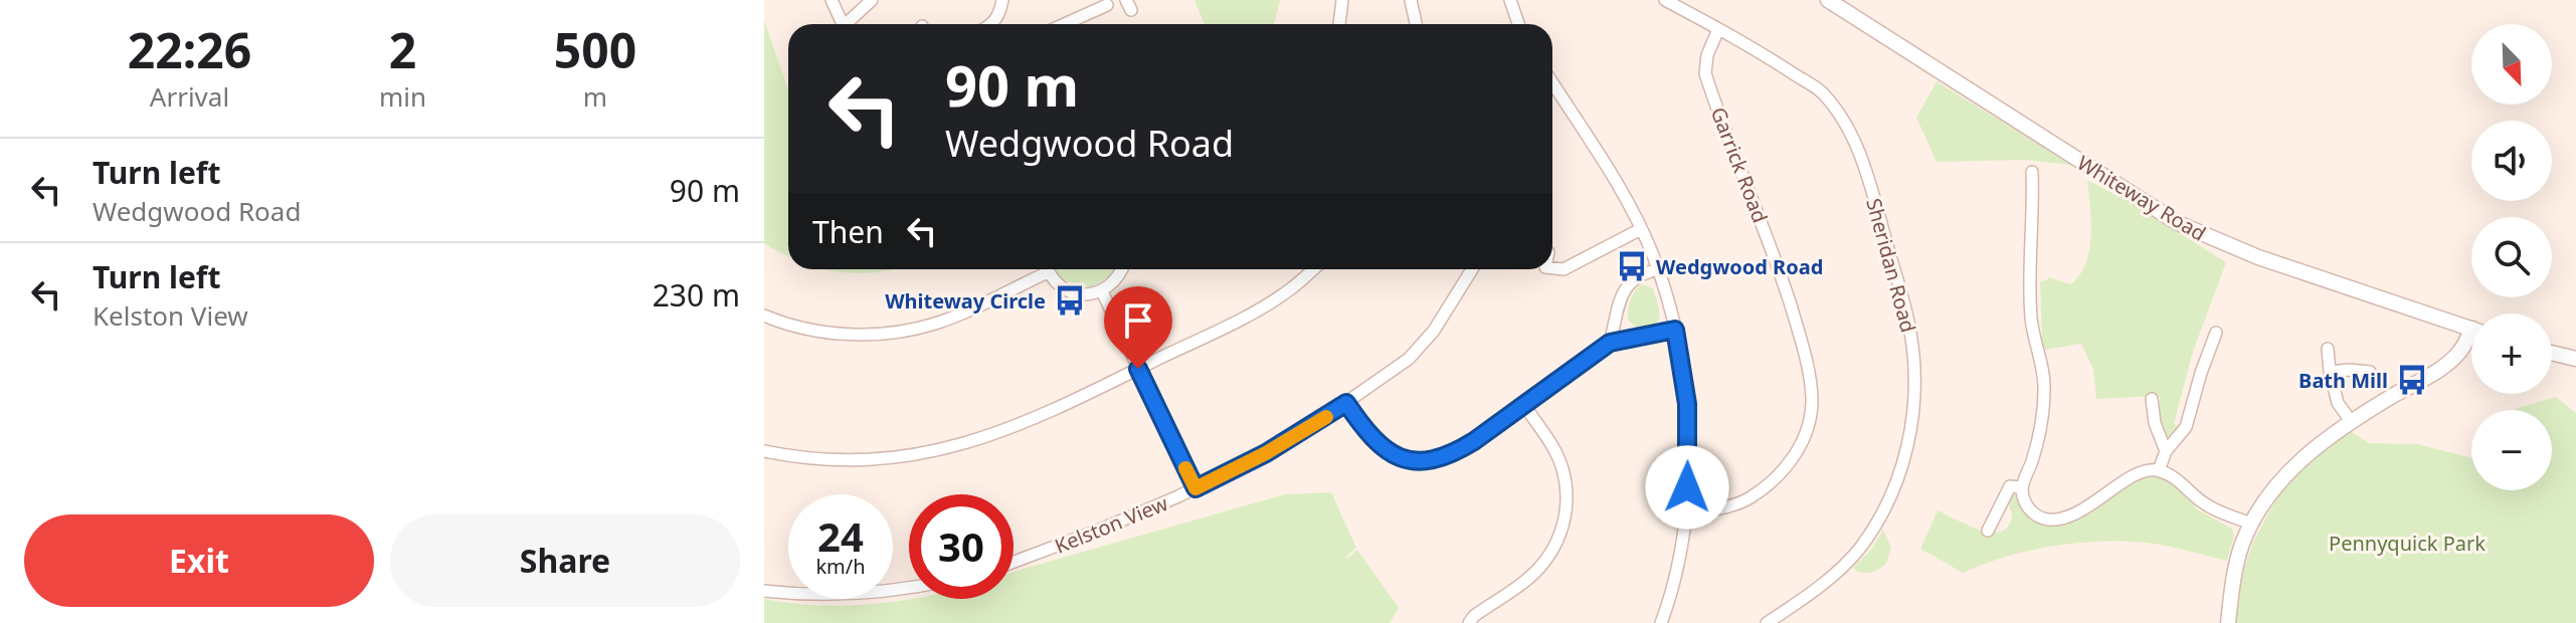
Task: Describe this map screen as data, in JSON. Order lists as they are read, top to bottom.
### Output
{
  "streets": {
    "street": [
      "Garrick Road",
      "Whiteway Road",
      "Sheridan Road",
      "Kelston View"
    ]
  },
  "crossings": [
    ["Garrick Road", "Sheridan Road"]
  ],
  "parks": ["Pennyquick Park"],
  "places": {
    "bus stop": ["Wedgwood Road", "Whiteway Circle", "Bath Mill"]
  },
  "north": "bottom right",
  "page": {
    "eta": [
      "22:26",
      "Arrival",
      "2",
      "min",
      "500",
      "m"
    ],
    "map_buttons": ["+", "−"],
    "turn": ["90 m", "Wedgwood Road"],
    "list": [
      {
        "name": "Turn left",
        "note": "Wedgwood Road",
        "value": "90 m"
      },
      {
        "name": "Turn left",
        "note": "Kelston View",
        "value": "230 m"
      }
    ],
    "then": "Then",
    "speed": "24 km/h",
    "limit": "30",
    "buttons": ["Exit", "Share"]
  }
}
